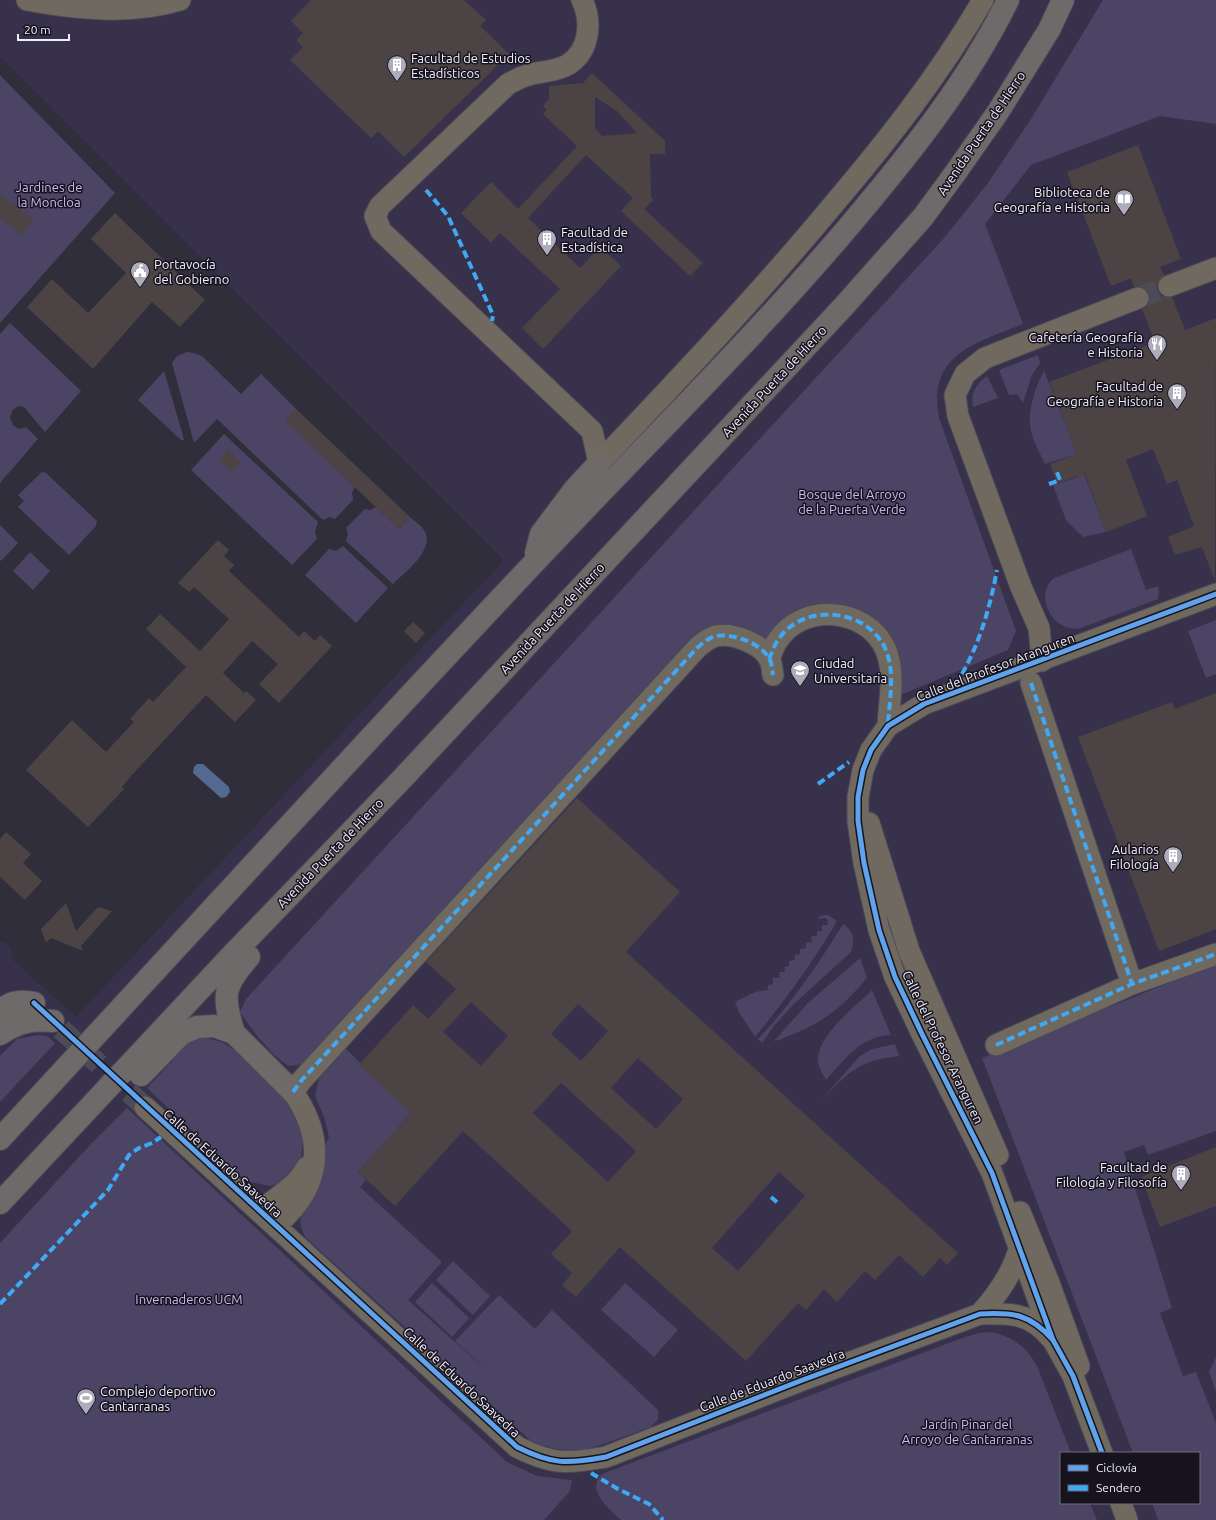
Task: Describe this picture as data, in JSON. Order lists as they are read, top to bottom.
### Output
{
  "streets": {
    "highway": ["Avenida Puerta de Hierro"],
    "street": ["Calle del Profesor Aranguren", "Calle de Eduardo Saavedra"]
  },
  "crossings": [
    ["Calle del Profesor Aranguren", "Calle de Eduardo Saavedra"]
  ],
  "parks": [
    "Jardines de la Moncloa",
    "Bosque del Arroyo de la Puerta Verde",
    "Invernaderos UCM",
    "Jardín Pinar del Arroyo de Cantarranas"
  ],
  "places": {
    "building": [
      "Facultad de Estudios Estadísticos",
      "Facultad de Estadística",
      "Facultad de Geografía e Historia",
      "Aularios Filología",
      "Facultad de Filología y Filosofía"
    ],
    "library": ["Biblioteca de Geografía e Historia"],
    "public building": ["Portavocía del Gobierno"],
    "restaurant": ["Cafetería Geografía e Historia"],
    "school or university": ["Ciudad Universitaria"],
    "sports": ["Complejo deportivo Cantarranas"]
  },
  "legend": ["Ciclovía", "Sendero"],
  "scale_bar": "20 m"
}
